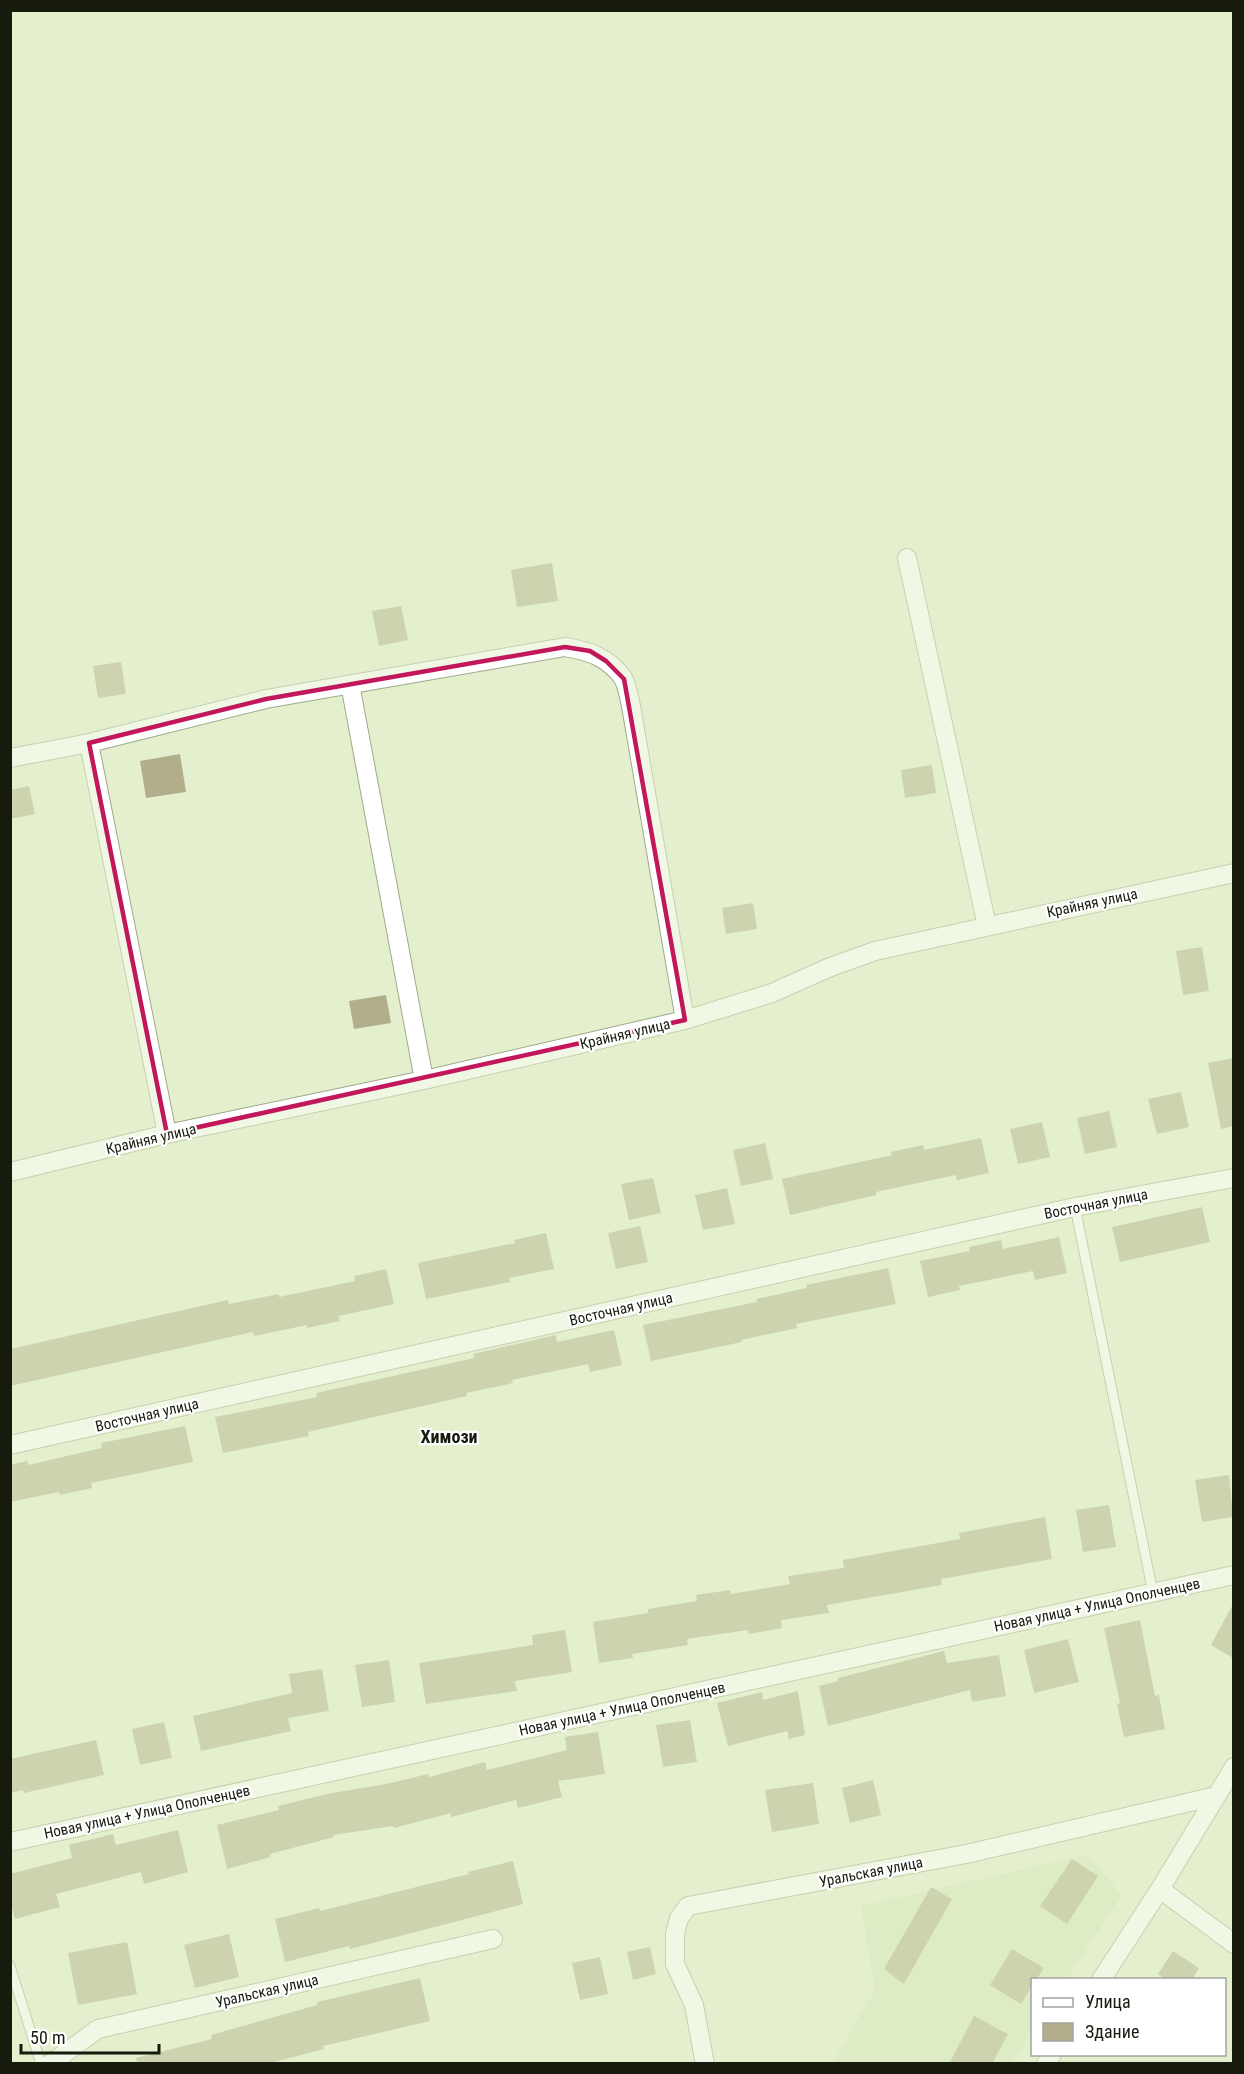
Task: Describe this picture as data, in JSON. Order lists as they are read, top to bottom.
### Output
{
  "streets": {
    "street": [
      "Крайняя улица",
      "Восточная улица",
      "Новая улица + Улица Ополченцев",
      "Уральская улица"
    ]
  },
  "districts": ["Химози"],
  "legend": ["Улица", "Здание"],
  "scale_bar": "50 m"
}
